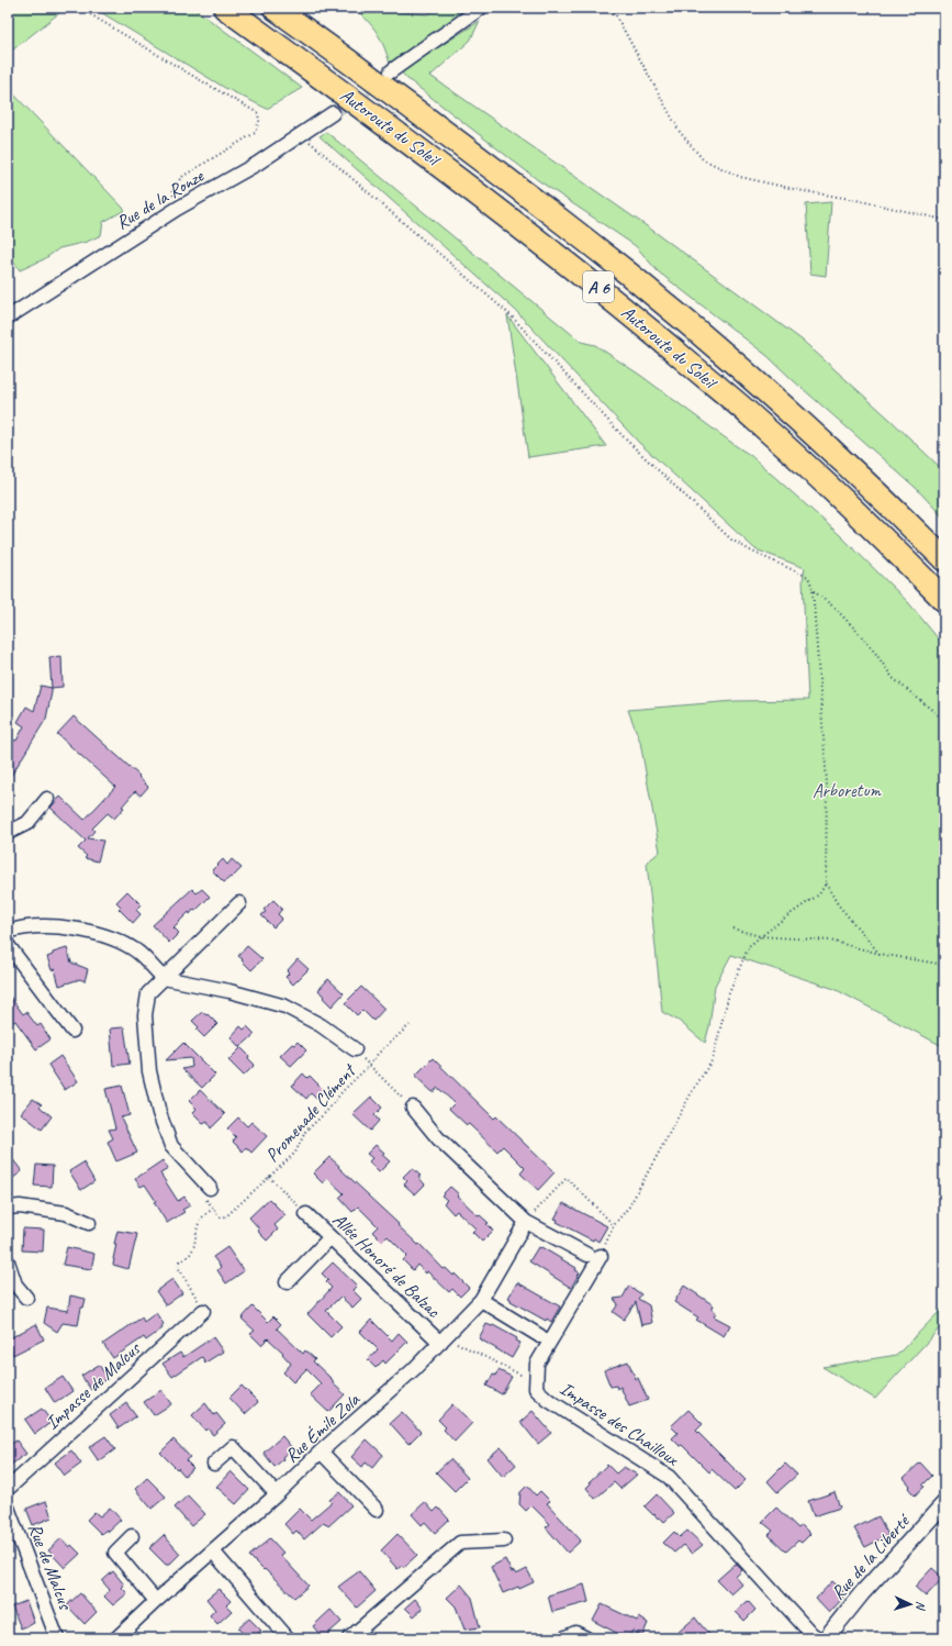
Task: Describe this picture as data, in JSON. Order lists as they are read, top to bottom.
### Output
{
  "streets": {
    "highway": ["Autoroute du Soleil", "A 6"],
    "street": [
      "Rue de la Ronze",
      "Allée Honoré de Balzac",
      "Impasse de Malcus",
      "Impasse des Chailloux",
      "Rue Émile Zola",
      "Rue de la Liberté",
      "Rue de Malcus"
    ],
    "path": ["Promenade Clément"]
  },
  "crossings": [
    ["Promenade Clément", "Allée Honoré de Balzac"],
    ["Allée Honoré de Balzac", "Rue Émile Zola"]
  ],
  "parks": ["Arboretum"],
  "north": "right"
}
